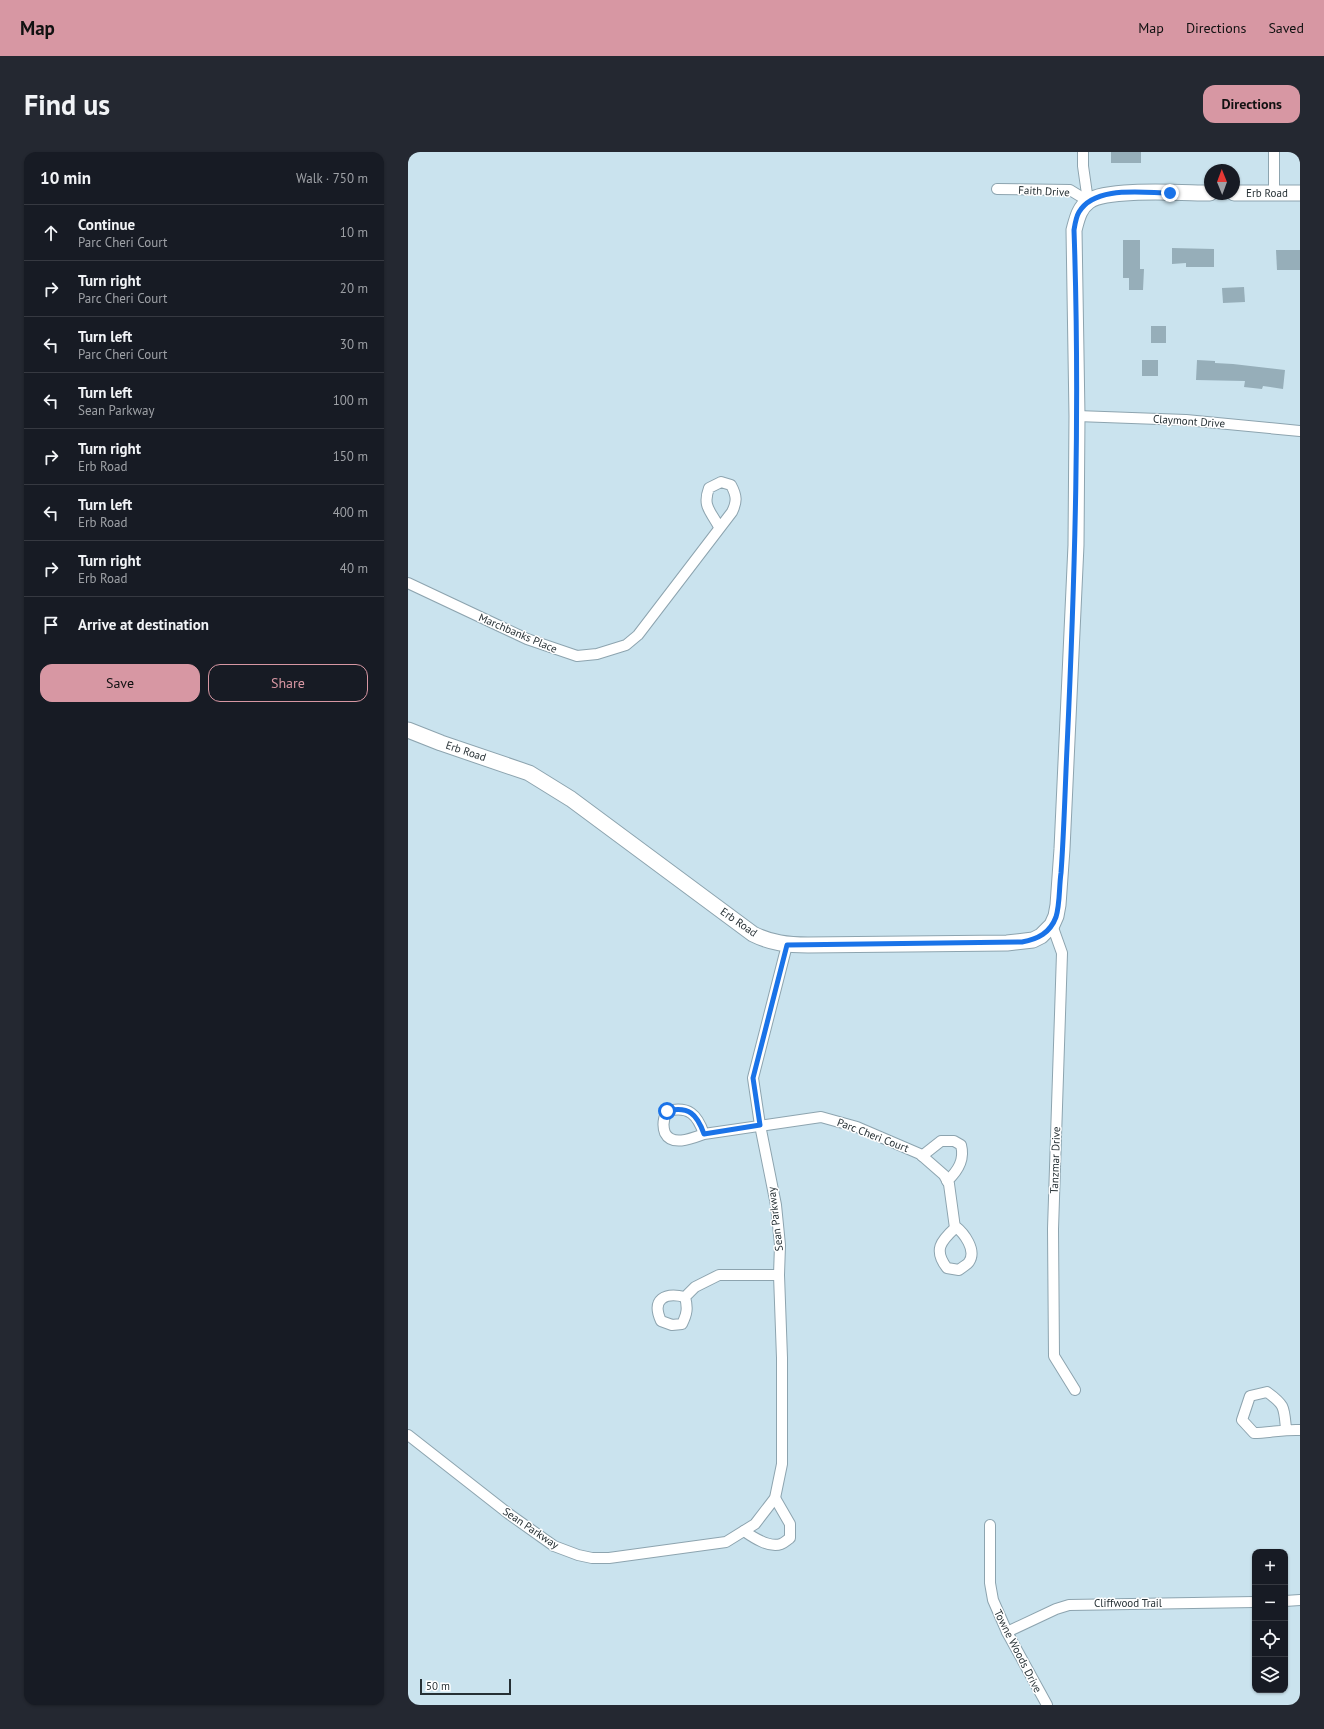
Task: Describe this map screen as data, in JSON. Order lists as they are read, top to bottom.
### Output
{
  "streets": {
    "street": [
      "Faith Drive",
      "Erb Road",
      "Claymont Drive",
      "Marchbanks Place",
      "Parc Cheri Court",
      "Tanzmar Drive",
      "Sean Parkway",
      "Cliffwood Trail",
      "Towne Woods Drive"
    ]
  },
  "crossings": [
    ["Erb Road", "Tanzmar Drive"],
    ["Erb Road", "Sean Parkway"],
    ["Parc Cheri Court", "Sean Parkway"],
    ["Cliffwood Trail", "Towne Woods Drive"]
  ],
  "scale_bar": "50 m",
  "north": "top",
  "page": {
    "header": "Map",
    "nav": ["Map", "Directions", "Saved"],
    "buttons": [
      "Directions",
      ["Save", "Share"]
    ],
    "title": "Find us",
    "heading": ["10 min", "Walk · 750 m"],
    "list": [
      ["Continue", "Parc Cheri Court", "10 m"],
      ["Turn right", "Parc Cheri Court", "20 m"],
      ["Turn left", "Parc Cheri Court", "30 m"],
      ["Turn left", "Sean Parkway", "100 m"],
      ["Turn right", "Erb Road", "150 m"],
      ["Turn left", "Erb Road", "400 m"],
      ["Turn right", "Erb Road", "40 m"],
      "Arrive at destination"
    ],
    "map_buttons": ["+", "−"],
    "scale": "50 m"
  }
}
